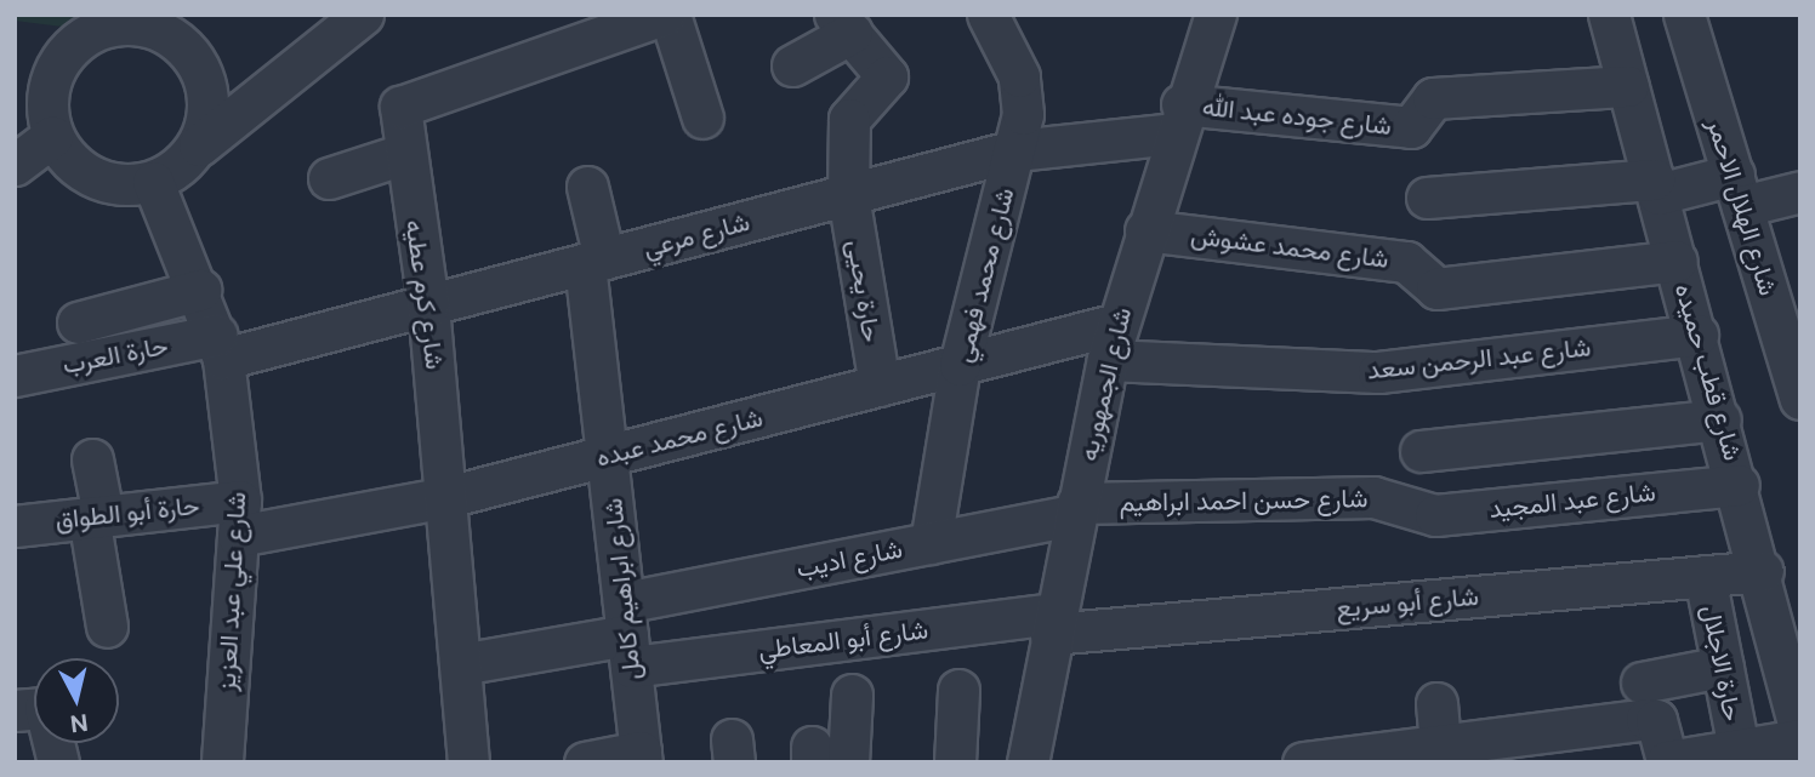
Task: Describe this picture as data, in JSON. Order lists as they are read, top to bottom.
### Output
{
  "streets": {
    "street": [
      "شارع جوده عبد الله",
      "شارع الهلال الاحمر",
      "شارع مرعي",
      "شارع محمد عشوش",
      "شارع محمد فهمي",
      "حارة يحيى",
      "شارع كرم عطيه",
      "حارة العرب",
      "شارع عبد الرحمن سعد",
      "شارع قطب حميده",
      "شارع الجمهوريه",
      "شارع محمد عبده",
      "شارع حسن احمد ابراهيم",
      "شارع عبد المجيد",
      "حارة أبو الطواق",
      "شارع اديب",
      "شارع ابراهيم كامل",
      "شارع علي عبد العزيز",
      "شارع أبو سريع",
      "شارع أبو المعاطي",
      "حارة الاجلال"
    ]
  },
  "crossings": [
    ["شارع جوده عبد الله", "شارع مرعي"],
    ["شارع جوده عبد الله", "شارع قطب حميده"],
    ["شارع جوده عبد الله", "شارع الجمهوريه"],
    ["شارع مرعي", "شارع محمد فهمي"],
    ["شارع مرعي", "حارة يحيى"],
    ["شارع مرعي", "شارع كرم عطيه"],
    ["شارع مرعي", "حارة العرب"],
    ["شارع مرعي", "شارع الجمهوريه"],
    ["شارع مرعي", "شارع ابراهيم كامل"],
    ["شارع مرعي", "شارع علي عبد العزيز"],
    ["شارع محمد عشوش", "شارع قطب حميده"],
    ["شارع محمد عشوش", "شارع الجمهوريه"],
    ["شارع محمد فهمي", "شارع محمد عبده"],
    ["شارع محمد فهمي", "شارع اديب"],
    ["حارة يحيى", "شارع محمد عبده"],
    ["شارع كرم عطيه", "شارع محمد عبده"],
    ["حارة العرب", "شارع علي عبد العزيز"],
    ["شارع عبد الرحمن سعد", "شارع قطب حميده"],
    ["شارع عبد الرحمن سعد", "شارع الجمهوريه"],
    ["شارع عبد الرحمن سعد", "شارع محمد عبده"],
    ["شارع قطب حميده", "شارع عبد المجيد"],
    ["شارع قطب حميده", "شارع أبو سريع"],
    ["شارع الجمهوريه", "شارع محمد عبده"],
    ["شارع الجمهوريه", "شارع حسن احمد ابراهيم"],
    ["شارع الجمهوريه", "شارع اديب"],
    ["شارع الجمهوريه", "شارع أبو سريع"],
    ["شارع الجمهوريه", "شارع أبو المعاطي"],
    ["شارع محمد عبده", "حارة أبو الطواق"],
    ["شارع محمد عبده", "شارع ابراهيم كامل"],
    ["شارع محمد عبده", "شارع علي عبد العزيز"],
    ["شارع حسن احمد ابراهيم", "شارع عبد المجيد"],
    ["شارع حسن احمد ابراهيم", "شارع اديب"],
    ["حارة أبو الطواق", "شارع علي عبد العزيز"],
    ["شارع اديب", "شارع ابراهيم كامل"],
    ["شارع اديب", "شارع أبو المعاطي"],
    ["شارع ابراهيم كامل", "شارع أبو المعاطي"],
    ["شارع أبو سريع", "شارع أبو المعاطي"],
    ["شارع أبو سريع", "حارة الاجلال"]
  ],
  "north": "bottom"
}
